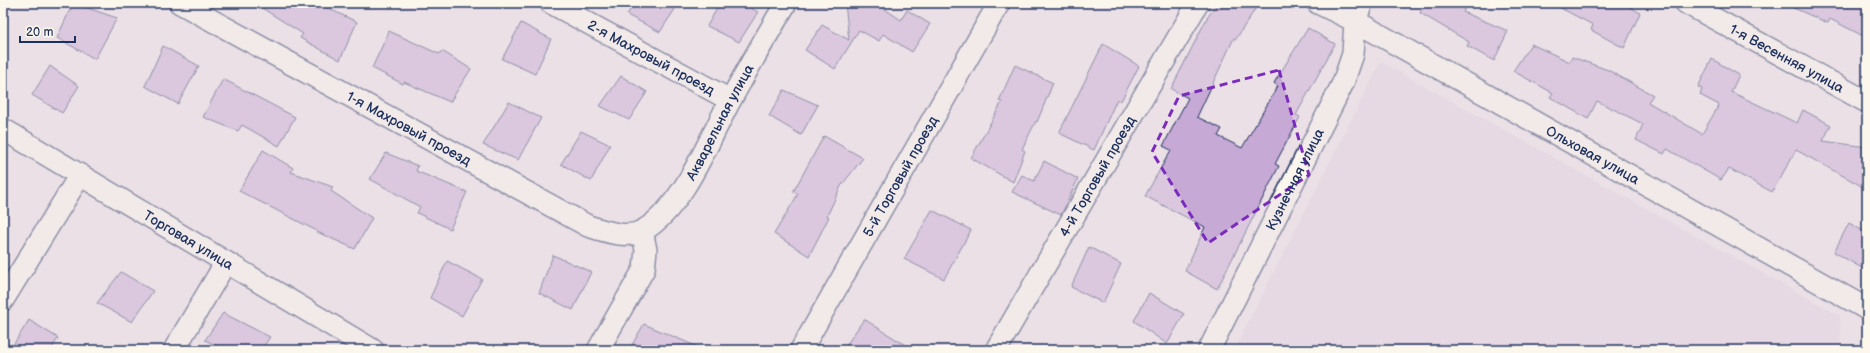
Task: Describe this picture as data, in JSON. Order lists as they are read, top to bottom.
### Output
{
  "streets": {
    "street": [
      "2-я Махровый проезд",
      "1-я Весенняя улица",
      "Акварельная улица",
      "1-я Махровый проезд",
      "Ольховая улица",
      "5-й Торговый проезд",
      "4-й Торговый проезд",
      "Кузнечная улица",
      "Торговая улица"
    ]
  },
  "crossings": [
    ["2-я Махровый проезд", "Акварельная улица"],
    ["Акварельная улица", "1-я Махровый проезд"],
    ["Ольховая улица", "Кузнечная улица"]
  ],
  "scale_bar": "20 m"
}
